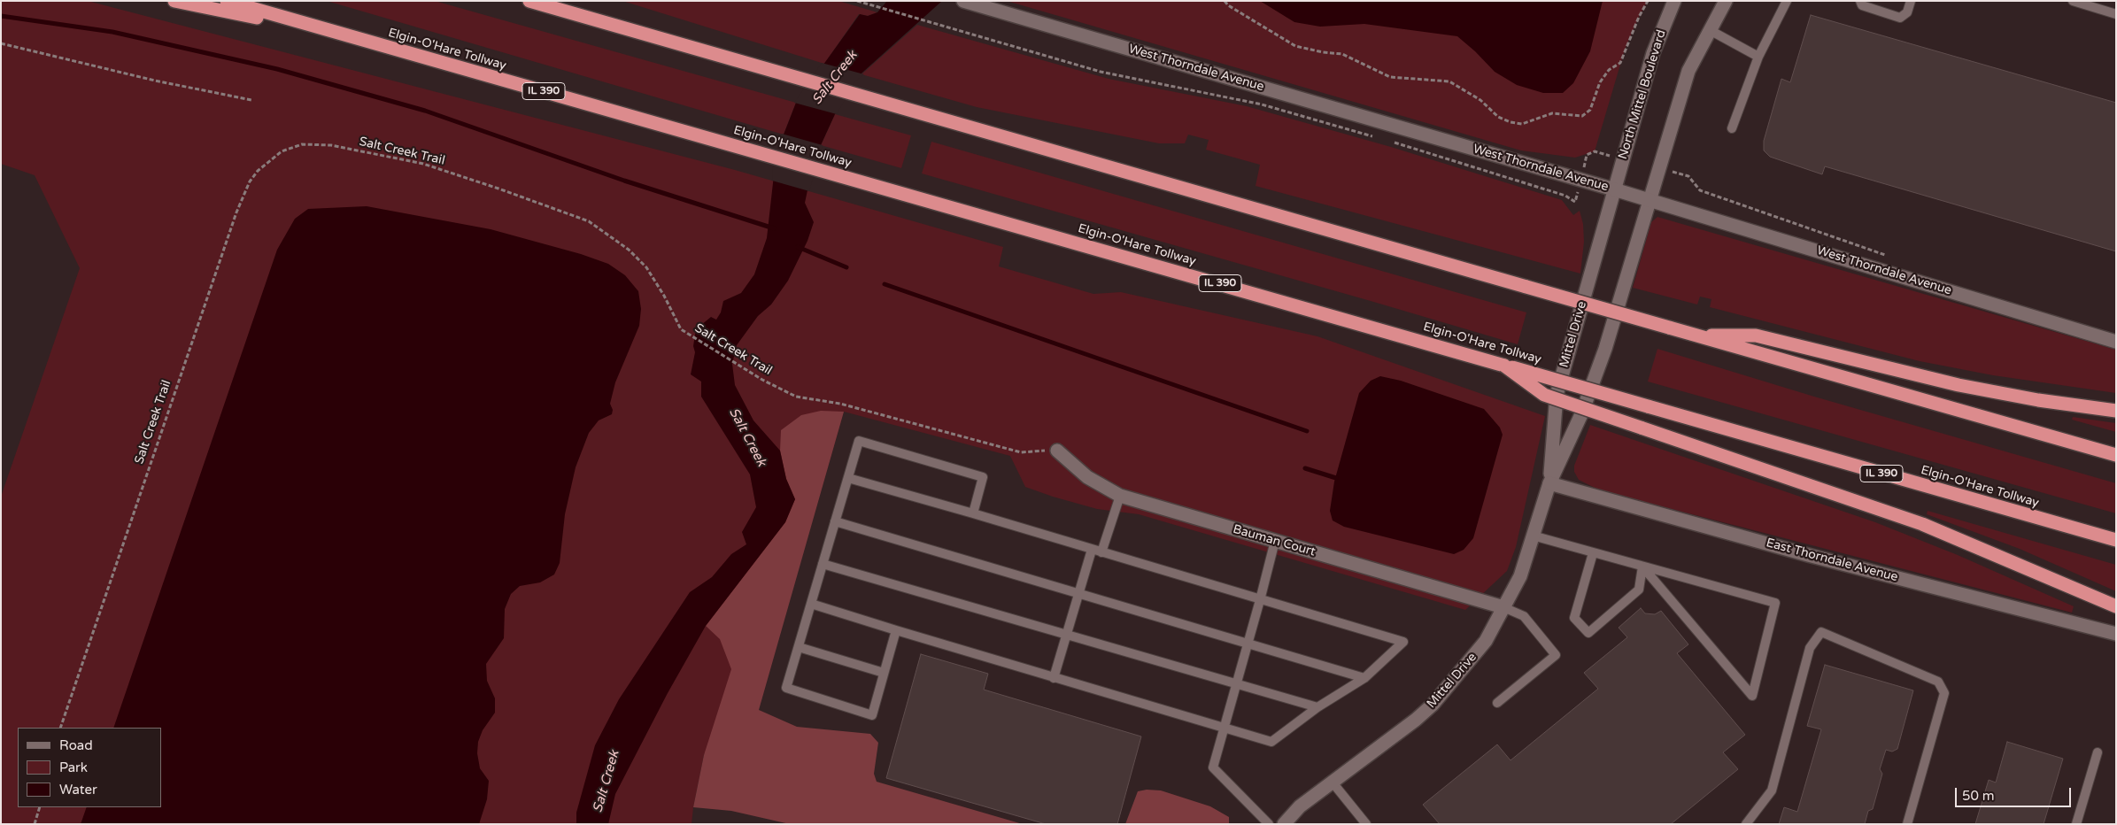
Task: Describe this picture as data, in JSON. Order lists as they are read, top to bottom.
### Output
{
  "streets": {
    "highway": ["Elgin-O'Hare Tollway", "IL 390"],
    "street": [
      "West Thorndale Avenue",
      "North Mittel Boulevard",
      "Mittel Drive",
      "Bauman Court",
      "East Thorndale Avenue"
    ],
    "path": ["Salt Creek Trail"]
  },
  "crossings": [
    ["West Thorndale Avenue", "North Mittel Boulevard"],
    ["West Thorndale Avenue", "Mittel Drive"],
    ["North Mittel Boulevard", "Mittel Drive"],
    ["Salt Creek Trail", "Bauman Court"],
    ["Mittel Drive", "Bauman Court"],
    ["Mittel Drive", "East Thorndale Avenue"]
  ],
  "water": ["Salt Creek"],
  "legend": ["Road", "Park", "Water"],
  "scale_bar": "50 m"
}
